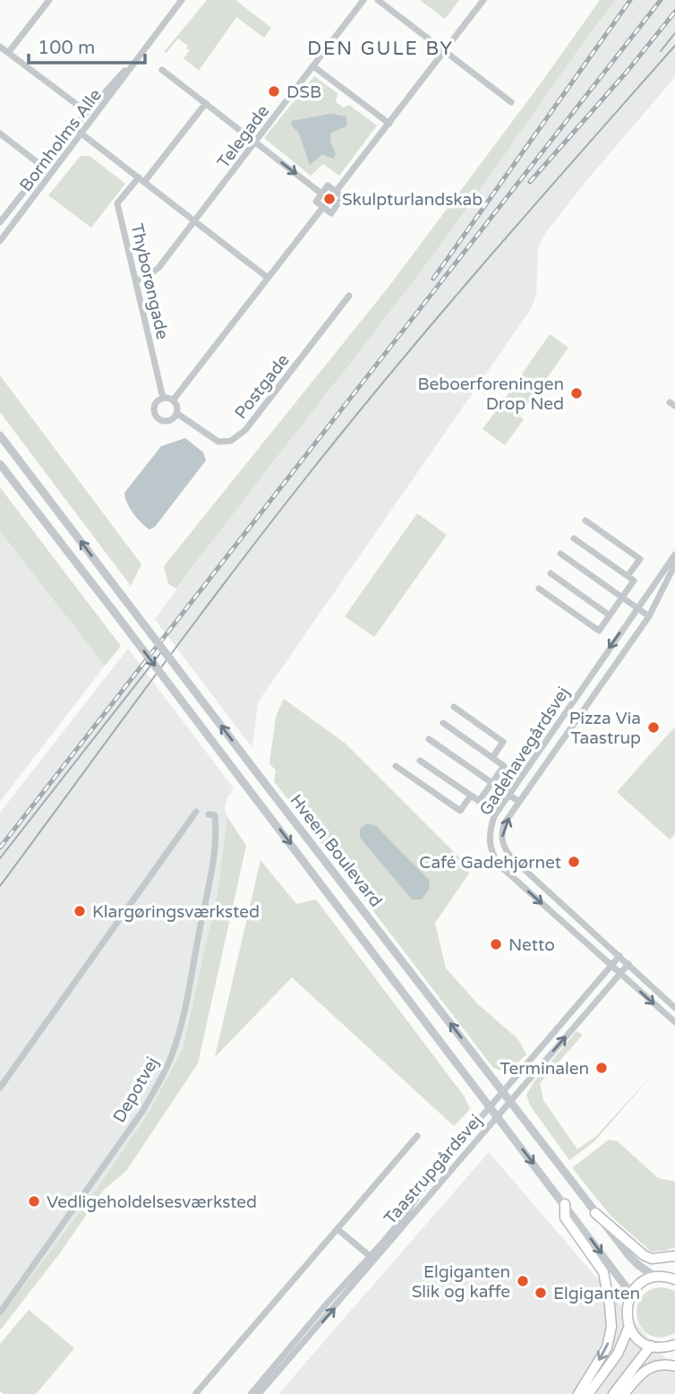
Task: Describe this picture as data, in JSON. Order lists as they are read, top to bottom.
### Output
{
  "streets": {
    "street": [
      "Telegade",
      "Bornholms Alle",
      "Thyborøngade",
      "Postgade",
      "Gadehavegårdsvej",
      "Hveen Boulevard",
      "Depotvej",
      "Taastrupgårdsvej"
    ]
  },
  "crossings": [
    ["Telegade", "Thyborøngade"],
    ["Thyborøngade", "Postgade"],
    ["Gadehavegårdsvej", "Taastrupgårdsvej"],
    ["Hveen Boulevard", "Taastrupgårdsvej"]
  ],
  "districts": ["DEN GULE BY"],
  "places": [
    "DSB",
    "Skulpturlandskab",
    "Beboerforeningen Drop Ned",
    "Pizza Via Taastrup",
    "Café Gadehjørnet",
    "Klargøringsværksted",
    "Netto",
    "Terminalen",
    "Vedligeholdelsesværksted",
    "Elgiganten Slik og kaffe",
    "Elgiganten"
  ],
  "scale_bar": "100 m"
}
